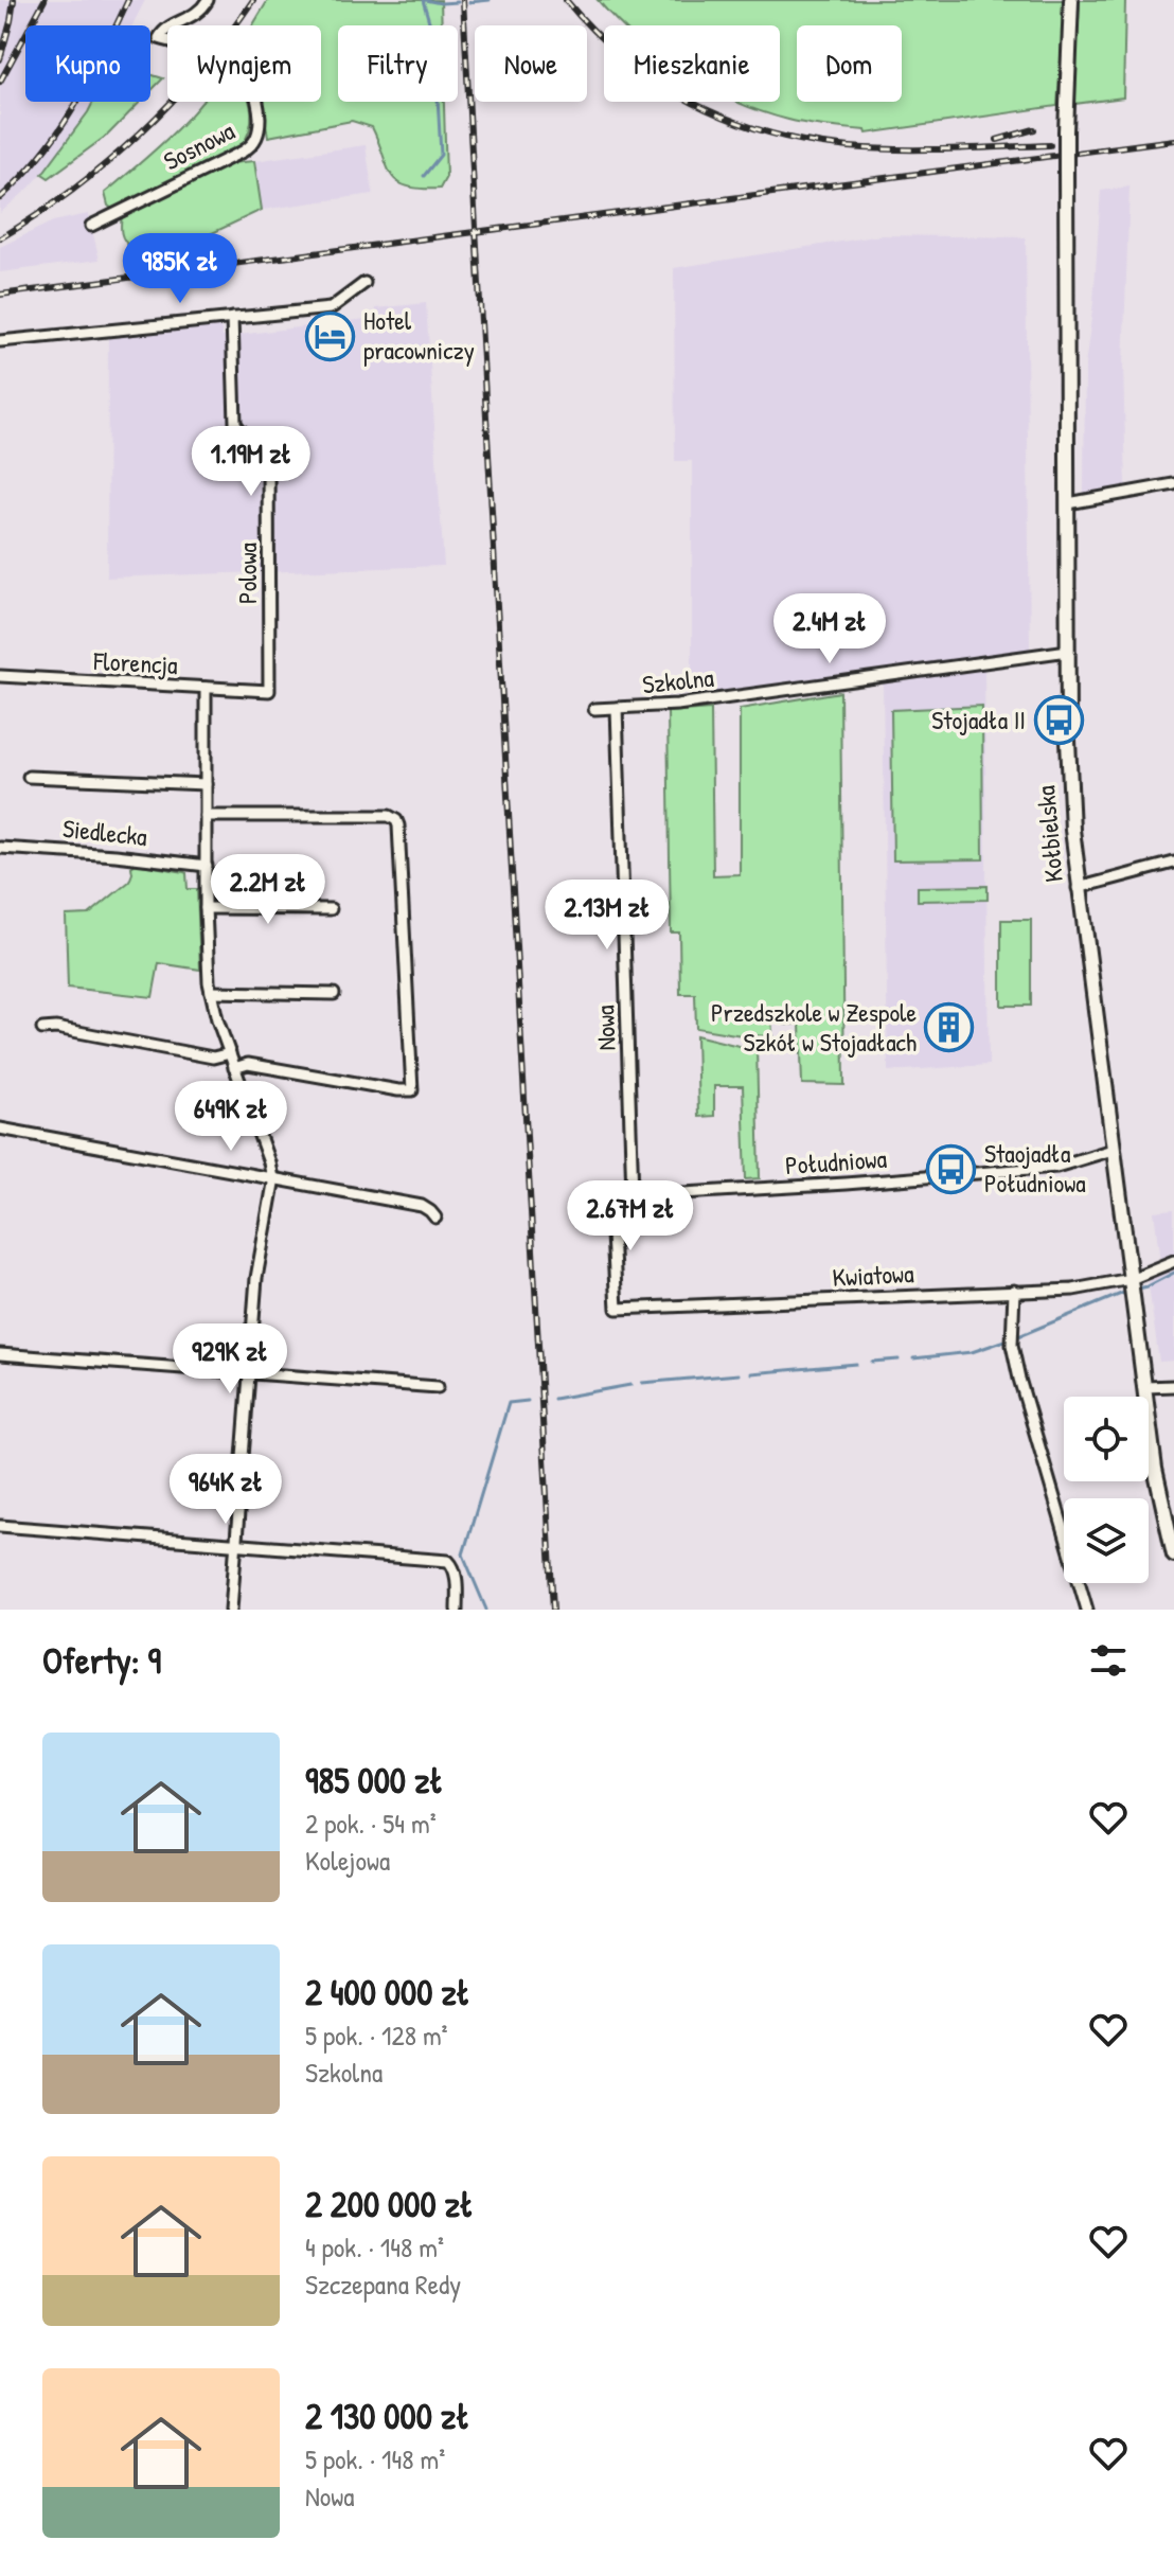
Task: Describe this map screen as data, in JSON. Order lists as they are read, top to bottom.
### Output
{
  "streets": {
    "street": [
      "Sosnowa",
      "Polowa",
      "Florencja",
      "Szkolna",
      "Siedlecka",
      "Kołbielska",
      "Nowa",
      "Południowa",
      "Kwiatowa"
    ]
  },
  "crossings": [
    ["Polowa", "Florencja"],
    ["Szkolna", "Kołbielska"],
    ["Szkolna", "Nowa"],
    ["Kołbielska", "Południowa"],
    ["Kołbielska", "Kwiatowa"],
    ["Nowa", "Południowa"],
    ["Południowa", "Kwiatowa"]
  ],
  "places": {
    "hotel": ["Hotel pracowniczy"],
    "bus stop": ["Stojadła II", "Staojadła Południowa"],
    "building": ["Przedszkole w Zespole Szkół w Stojadłach"]
  },
  "page": {
    "chip": [
      "Kupno",
      "Wynajem",
      "Filtry",
      "Nowe",
      "Mieszkanie",
      "Dom"
    ],
    "price": [
      "985K zł",
      "1.19M zł",
      "2.4M zł",
      "2.2M zł",
      "2.13M zł",
      "649K zł",
      "2.67M zł",
      "929K zł",
      "964K zł"
    ],
    "heading": "Oferty: 9",
    "list": [
      {
        "name": "985 000 zł",
        "note": "2 pok. · 54 m² · Kolejowa"
      },
      {
        "name": "2 400 000 zł",
        "note": "5 pok. · 128 m² · Szkolna"
      },
      {
        "name": "2 200 000 zł",
        "note": "4 pok. · 148 m² · Szczepana Redy"
      },
      {
        "name": "2 130 000 zł",
        "note": "5 pok. · 148 m² · Nowa"
      }
    ]
  }
}
